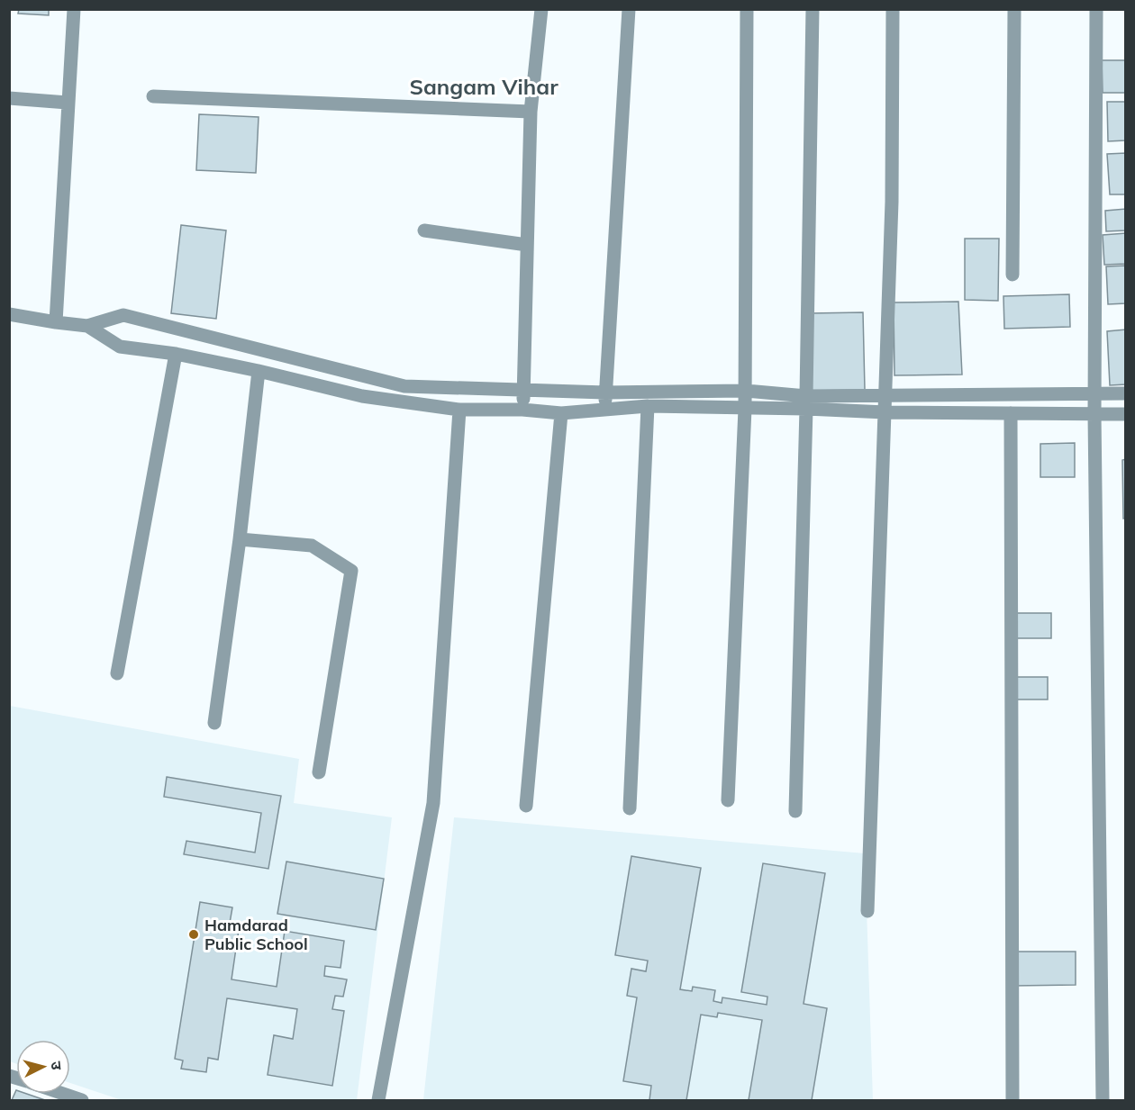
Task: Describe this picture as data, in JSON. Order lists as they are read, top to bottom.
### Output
{
  "districts": ["Sangam Vihar"],
  "places": ["Hamdarad Public School"],
  "north": "right"
}
